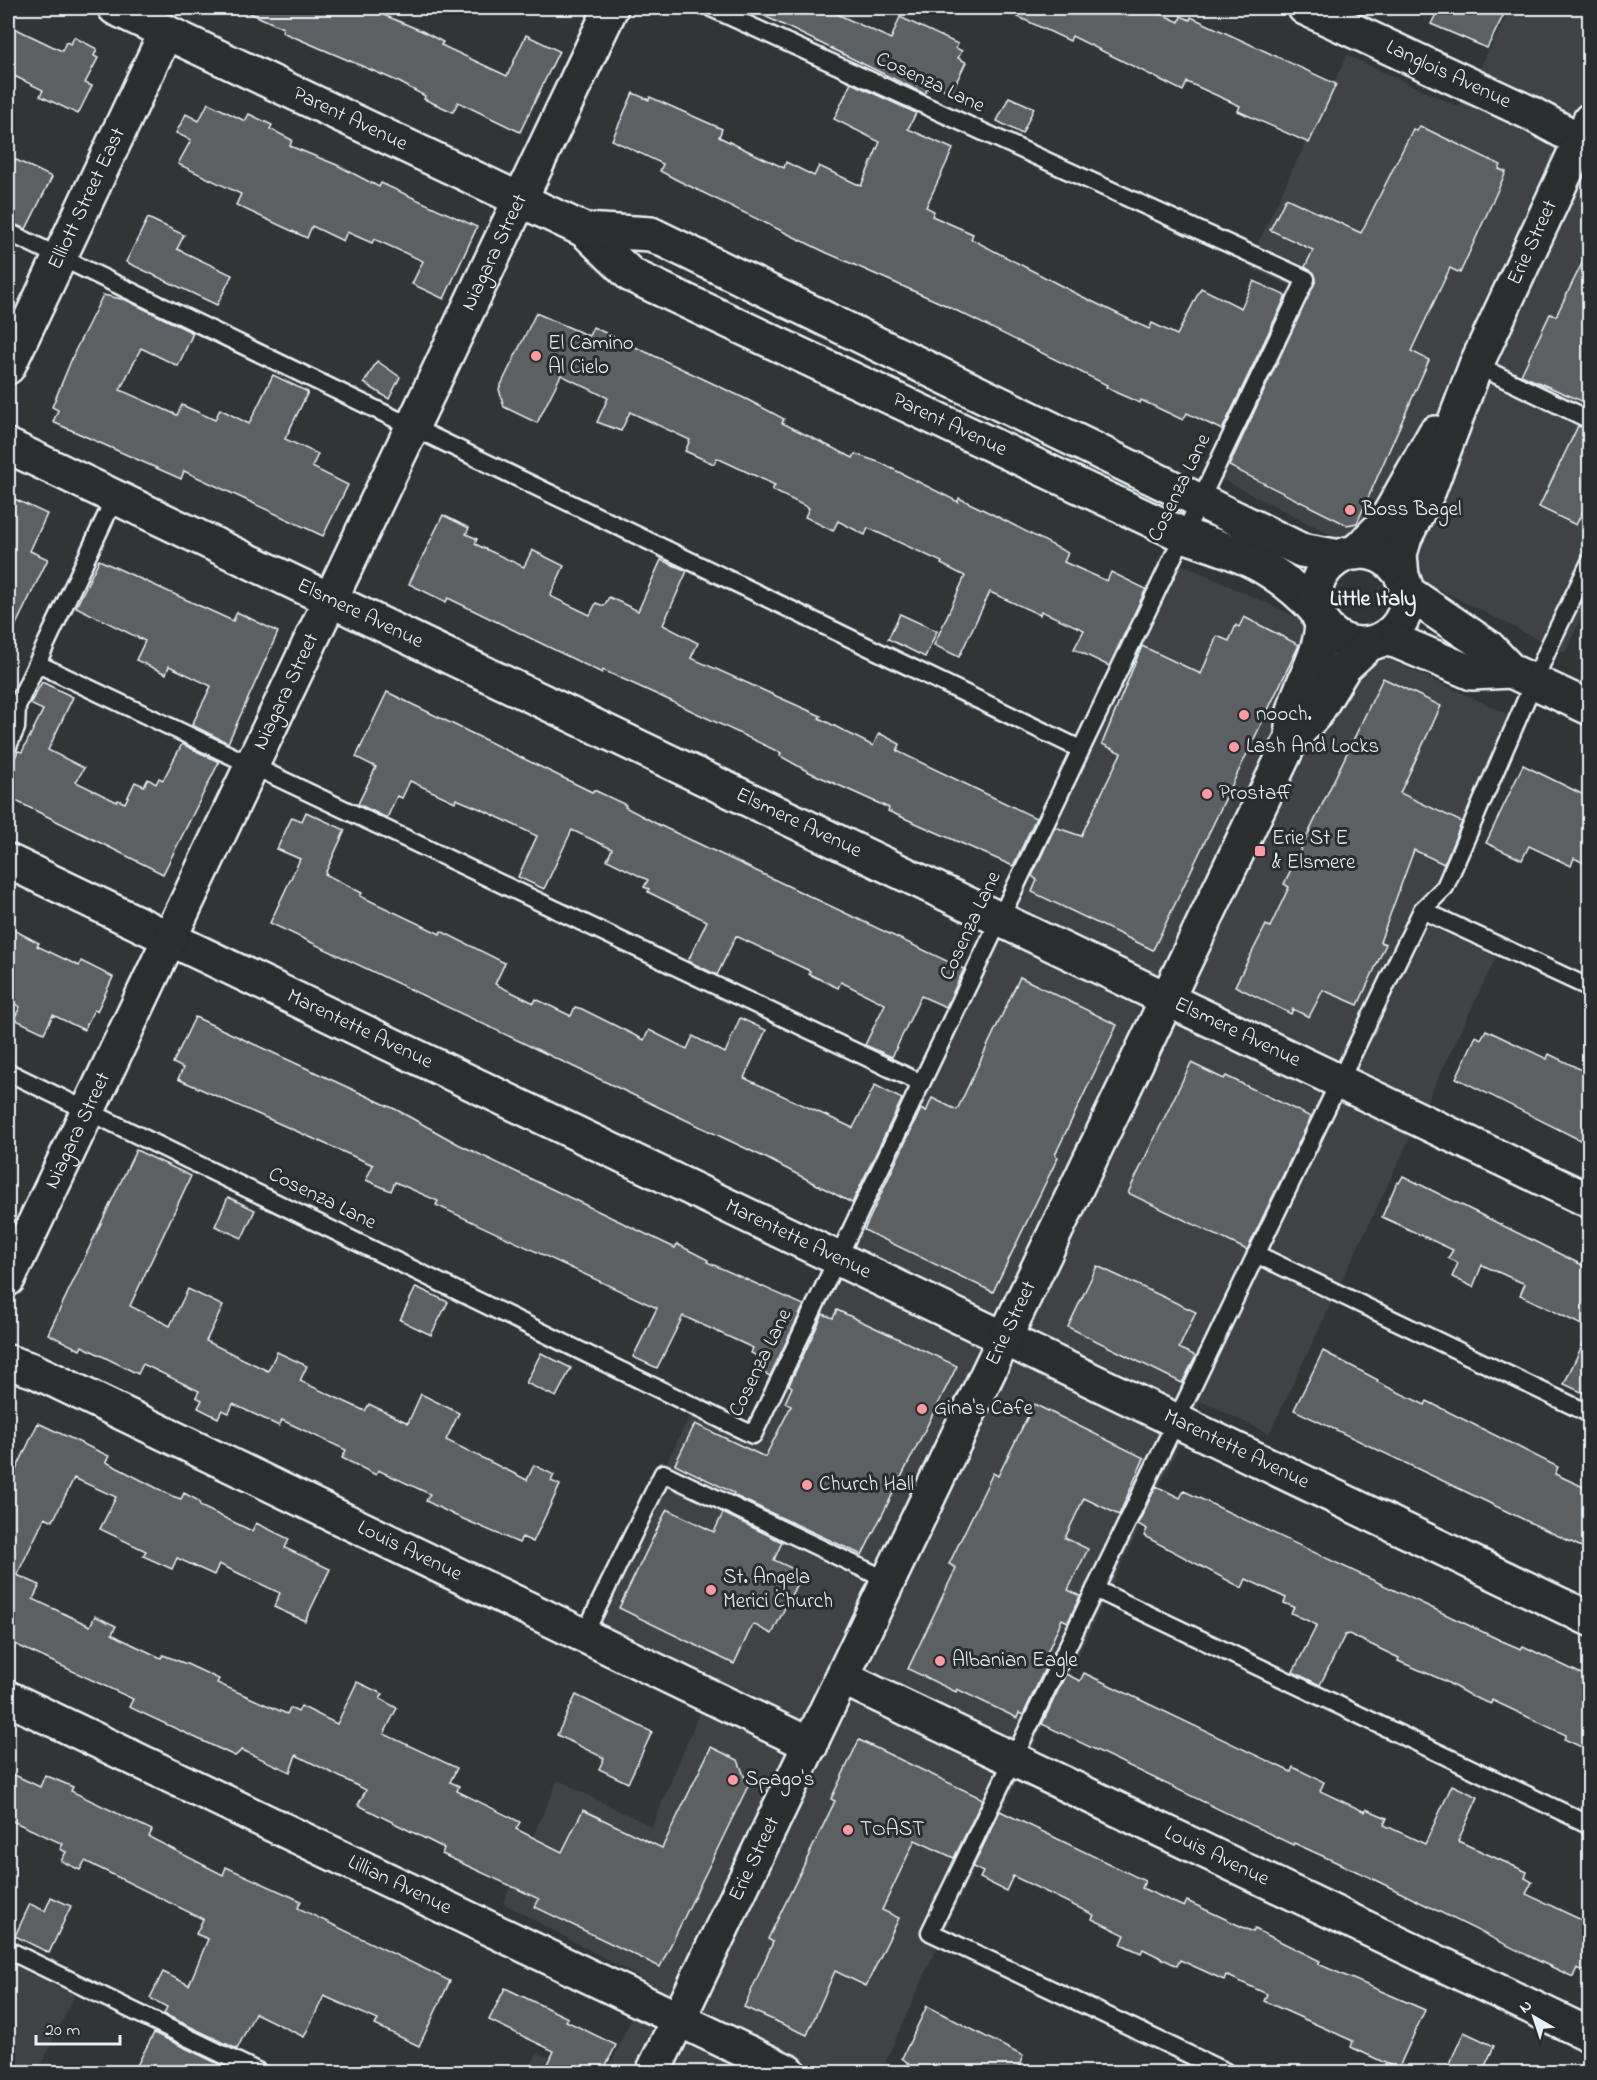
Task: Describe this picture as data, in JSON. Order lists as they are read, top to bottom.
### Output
{
  "streets": {
    "street": [
      "Langlois Avenue",
      "Parent Avenue",
      "Elliott Street East",
      "Erie Street",
      "Niagara Street",
      "Elsmere Avenue",
      "Marentette Avenue",
      "Louis Avenue",
      "Lillian Avenue"
    ],
    "lane": ["Cosenza Lane"]
  },
  "crossings": [
    ["Langlois Avenue", "Erie Street"],
    ["Cosenza Lane", "Parent Avenue"],
    ["Cosenza Lane", "Niagara Street"],
    ["Cosenza Lane", "Elsmere Avenue"],
    ["Cosenza Lane", "Marentette Avenue"],
    ["Parent Avenue", "Elliott Street East"],
    ["Parent Avenue", "Erie Street"],
    ["Parent Avenue", "Niagara Street"],
    ["Erie Street", "Elsmere Avenue"],
    ["Erie Street", "Marentette Avenue"],
    ["Erie Street", "Louis Avenue"],
    ["Erie Street", "Lillian Avenue"],
    ["Niagara Street", "Elsmere Avenue"],
    ["Niagara Street", "Marentette Avenue"]
  ],
  "districts": ["Little Italy"],
  "places": {
    "other": [
      "El Camino Al Cielo",
      "Boss Bagel",
      "nooch.",
      "Lash And Locks",
      "Prostaff",
      "Gina's Cafe",
      "Church Hall",
      "St. Angela Merici Church",
      "Albanian Eagle",
      "Spago's",
      "TOAST"
    ],
    "transit": ["Erie St E & Elsmere"]
  },
  "scale_bar": "20 m",
  "north": "top left"
}
